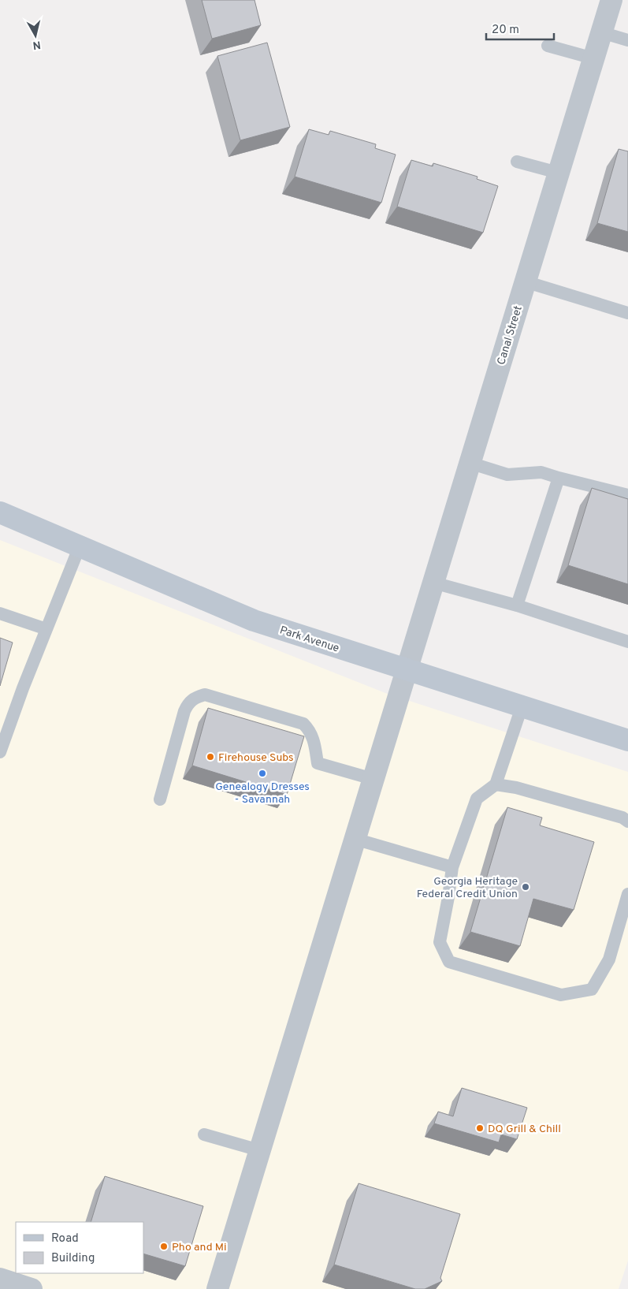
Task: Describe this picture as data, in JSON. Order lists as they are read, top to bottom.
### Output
{
  "streets": {
    "street": ["Canal Street", "Park Avenue"]
  },
  "crossings": [
    ["Canal Street", "Park Avenue"]
  ],
  "places": [
    "Firehouse Subs",
    "Genealogy Dresses - Savannah",
    "Georgia Heritage Federal Credit Union",
    "DQ Grill & Chill",
    "Pho and Mi"
  ],
  "legend": ["Road", "Building"],
  "scale_bar": "20 m",
  "north": "bottom"
}
